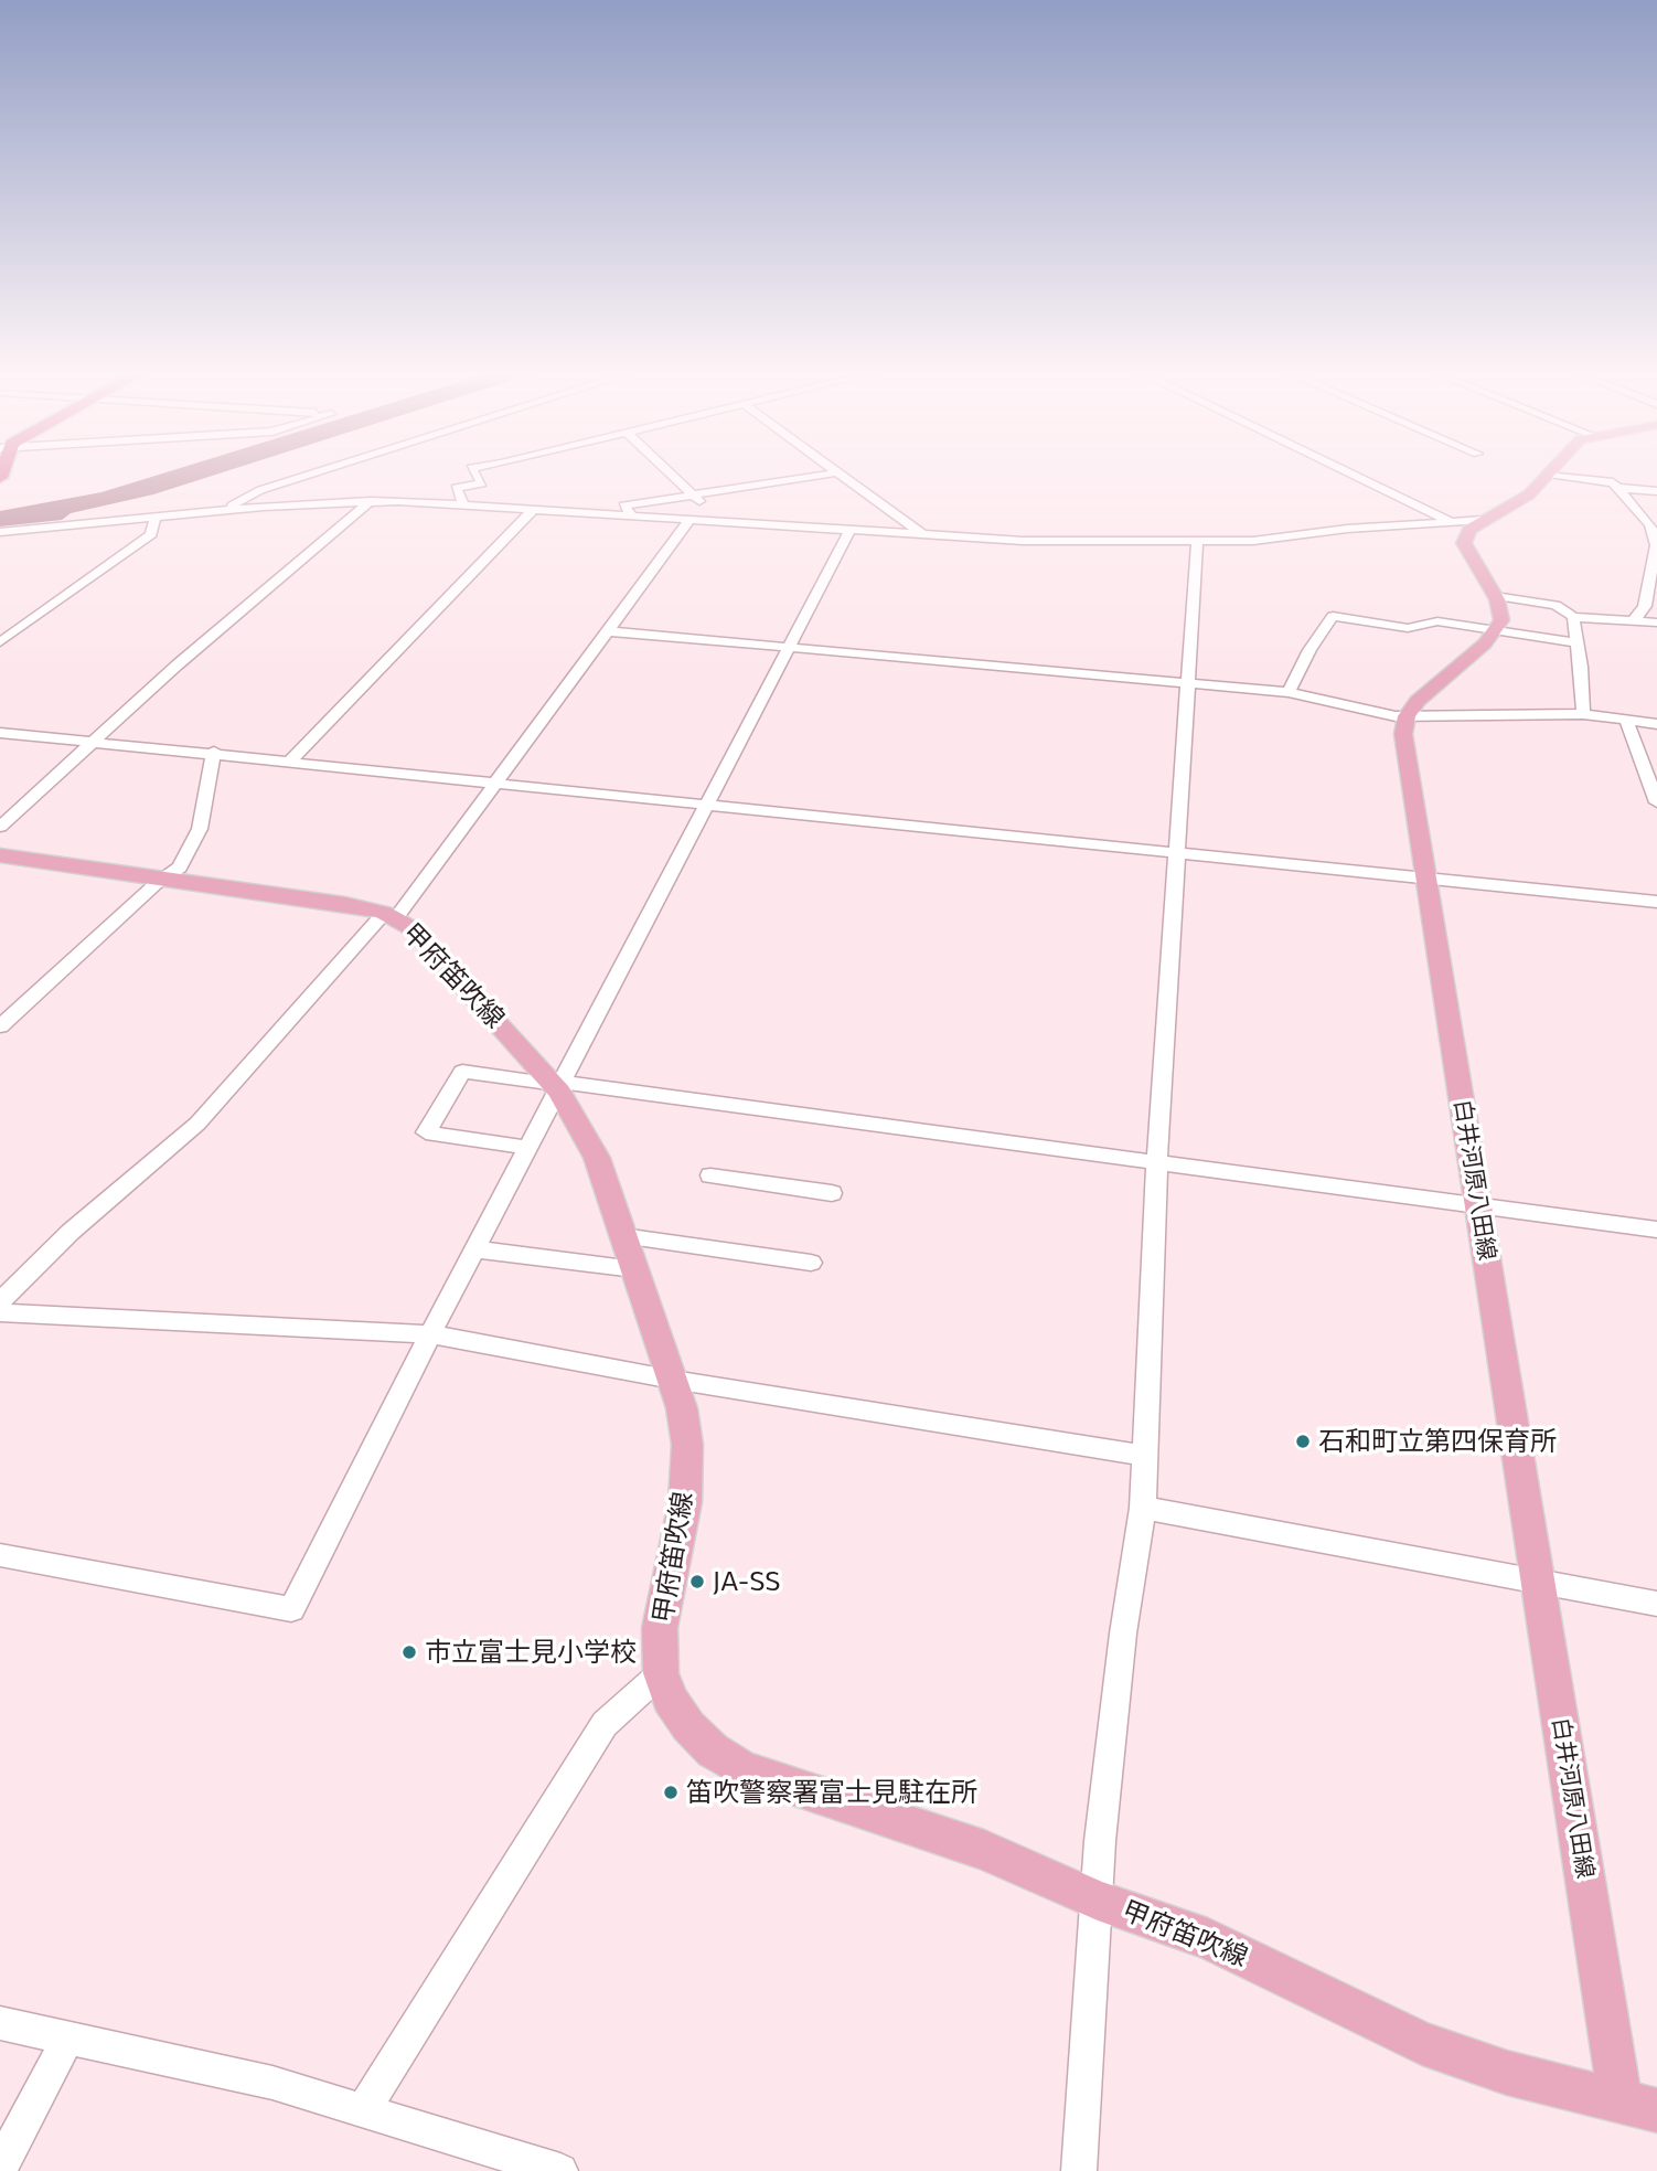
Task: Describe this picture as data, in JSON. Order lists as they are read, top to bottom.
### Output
{
  "streets": {
    "main road": ["甲府笛吹線", "白井河原八田線"]
  },
  "crossings": [
    ["甲府笛吹線", "白井河原八田線"]
  ],
  "places": [
    "石和町立第四保育所",
    "JA-SS",
    "市立富士見小学校",
    "笛吹警察署富士見駐在所"
  ]
}
